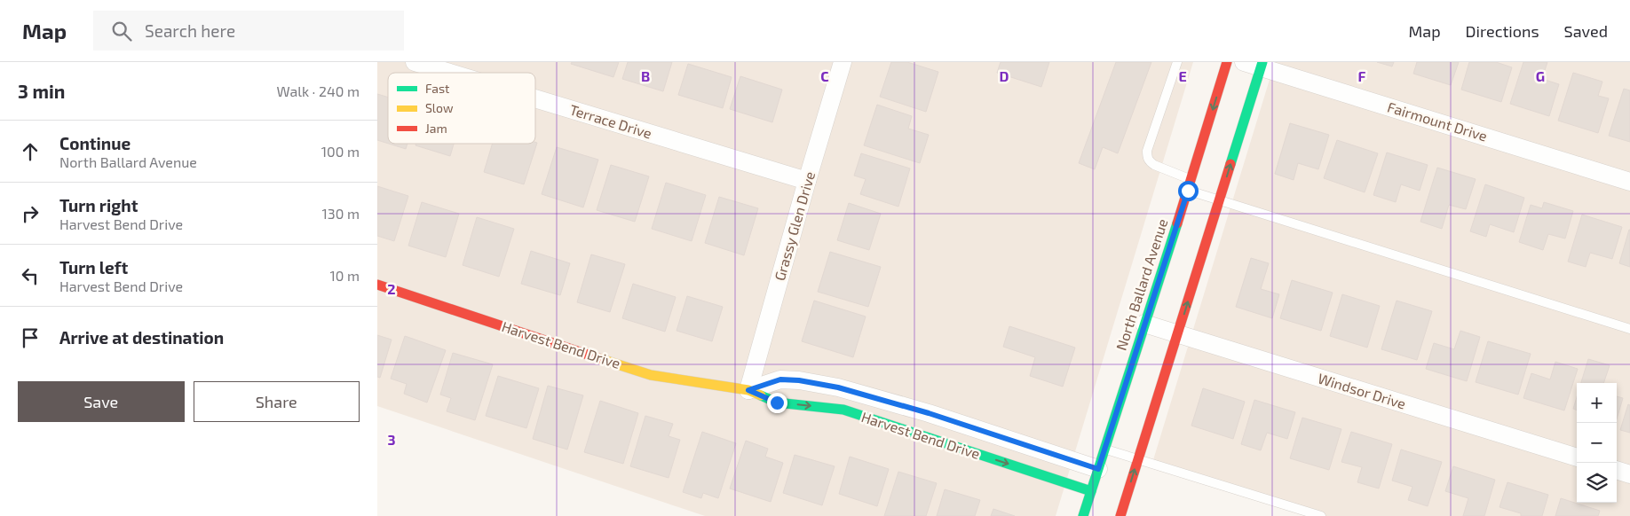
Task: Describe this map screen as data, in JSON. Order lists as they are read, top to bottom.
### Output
{
  "streets": {
    "main road": ["North Ballard Avenue", "Harvest Bend Drive"],
    "street": [
      "Terrace Drive",
      "Fairmount Drive",
      "Grassy Glen Drive",
      "Windsor Drive"
    ]
  },
  "crossings": [
    ["Terrace Drive", "Grassy Glen Drive"],
    ["Grassy Glen Drive", "Harvest Bend Drive"],
    ["North Ballard Avenue", "Harvest Bend Drive"],
    ["North Ballard Avenue", "Windsor Drive"]
  ],
  "legend": ["Fast", "Slow", "Jam"],
  "page": {
    "header": "Map",
    "search": "Search here",
    "nav": ["Map", "Directions", "Saved"],
    "heading": ["3 min", "Walk · 240 m"],
    "list": [
      ["Continue", "North Ballard Avenue", "100 m"],
      ["Turn right", "Harvest Bend Drive", "130 m"],
      ["Turn left", "Harvest Bend Drive", "10 m"],
      "Arrive at destination"
    ],
    "buttons": ["Save", "Share"],
    "map_buttons": ["+", "−"]
  },
  "grid": {
    "columns": [
      "B",
      "C",
      "D",
      "E",
      "F",
      "G"
    ],
    "rows": ["2", "3"]
  }
}
